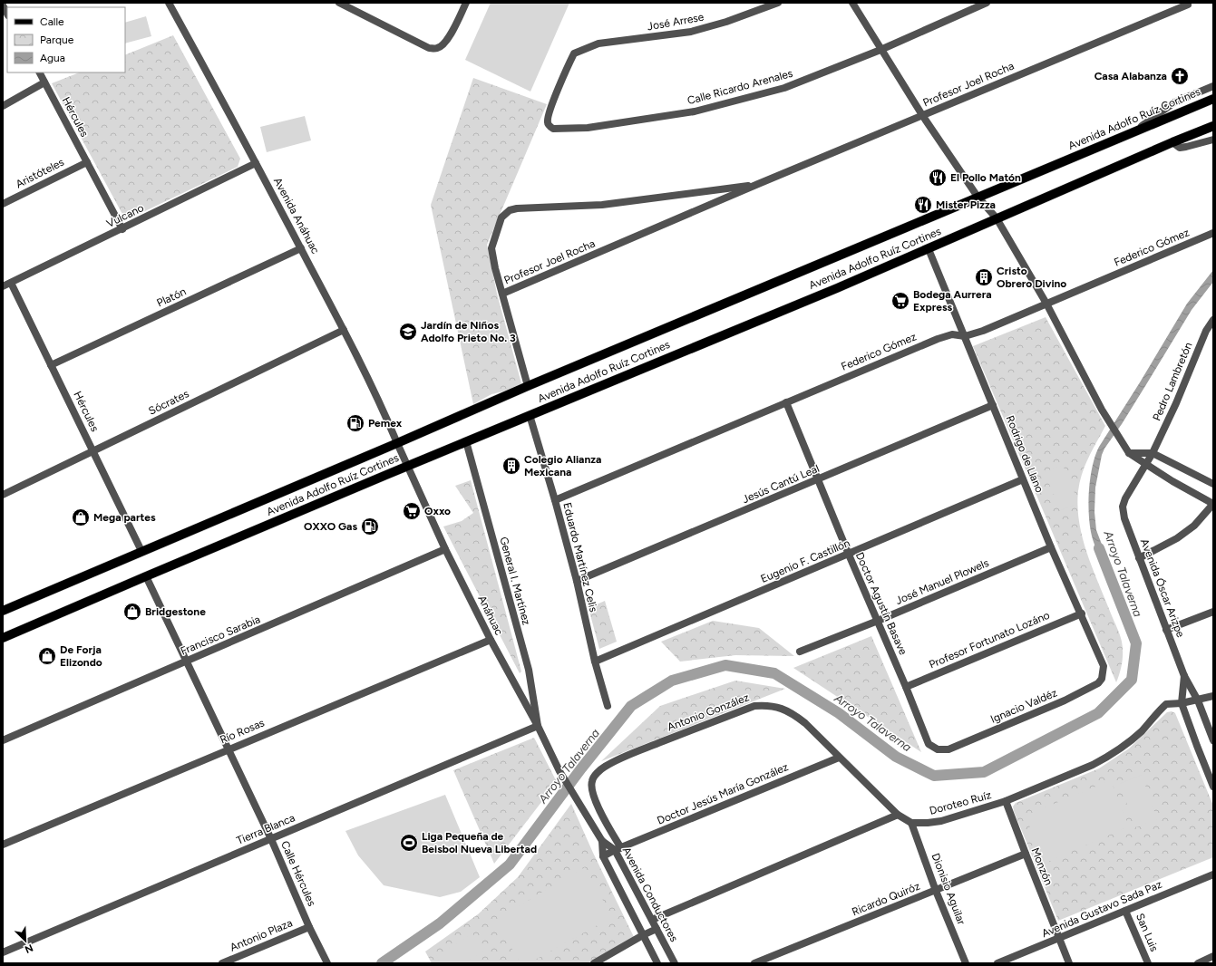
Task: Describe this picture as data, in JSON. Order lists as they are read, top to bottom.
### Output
{
  "streets": {
    "main road": ["Avenida Adolfo Ruíz Cortines"],
    "street": [
      "José Arrese",
      "Profesor Joel Rocha",
      "Calle Ricardo Arenales",
      "Hércules",
      "Aristóteles",
      "Vulcano",
      "Avenida Anáhuac",
      "Federico Gómez",
      "Platón",
      "Pedro Lambretón",
      "Sócrates",
      "Rodrigo de Llano",
      "Jesús Cantú Leal",
      "Eduardo Martínez Celis",
      "Eugenio F. Castillón",
      "General I. Martínez",
      "José Manuel Plowels",
      "Avenida Óscar Arizpe",
      "Doctor Agustín Basave",
      "Anáhuac",
      "Francisco Sarabia",
      "Profesor Fortunato Lozáno",
      "Ignacio Valdéz",
      "Antonio González",
      "Río Rosas",
      "Doctor Jesús María González",
      "Doroteo Ruíz",
      "Tierra Blanca",
      "Monzón",
      "Calle Hércules",
      "Dionisio Aguilar",
      "Avenida Conductores",
      "Ricardo Quiróz",
      "Avenida Gustavo Sada Paz",
      "San Luis",
      "Antonio Plaza"
    ]
  },
  "crossings": [
    ["José Arrese", "Calle Ricardo Arenales"],
    ["Hércules", "Avenida Adolfo Ruíz Cortines"],
    ["Hércules", "Aristóteles"],
    ["Hércules", "Vulcano"],
    ["Hércules", "Platón"],
    ["Hércules", "Sócrates"],
    ["Avenida Adolfo Ruíz Cortines", "Avenida Anáhuac"],
    ["Avenida Adolfo Ruíz Cortines", "Rodrigo de Llano"],
    ["Avenida Adolfo Ruíz Cortines", "Eduardo Martínez Celis"],
    ["Avenida Adolfo Ruíz Cortines", "General I. Martínez"],
    ["Avenida Adolfo Ruíz Cortines", "Anáhuac"],
    ["Avenida Adolfo Ruíz Cortines", "Calle Hércules"],
    ["Vulcano", "Avenida Anáhuac"],
    ["Avenida Anáhuac", "Platón"],
    ["Avenida Anáhuac", "Sócrates"],
    ["Avenida Anáhuac", "Anáhuac"],
    ["Federico Gómez", "Rodrigo de Llano"],
    ["Federico Gómez", "Eduardo Martínez Celis"],
    ["Federico Gómez", "Doctor Agustín Basave"],
    ["Pedro Lambretón", "Avenida Óscar Arizpe"],
    ["Rodrigo de Llano", "Jesús Cantú Leal"],
    ["Rodrigo de Llano", "Eugenio F. Castillón"],
    ["Rodrigo de Llano", "José Manuel Plowels"],
    ["Rodrigo de Llano", "Profesor Fortunato Lozáno"],
    ["Rodrigo de Llano", "Ignacio Valdéz"],
    ["Jesús Cantú Leal", "Eduardo Martínez Celis"],
    ["Jesús Cantú Leal", "Doctor Agustín Basave"],
    ["Eduardo Martínez Celis", "Eugenio F. Castillón"],
    ["Eugenio F. Castillón", "Doctor Agustín Basave"],
    ["General I. Martínez", "Anáhuac"],
    ["General I. Martínez", "Tierra Blanca"],
    ["José Manuel Plowels", "Doctor Agustín Basave"],
    ["Avenida Óscar Arizpe", "Doroteo Ruíz"],
    ["Doctor Agustín Basave", "Profesor Fortunato Lozáno"],
    ["Doctor Agustín Basave", "Ignacio Valdéz"],
    ["Anáhuac", "Francisco Sarabia"],
    ["Anáhuac", "Río Rosas"],
    ["Anáhuac", "Tierra Blanca"],
    ["Anáhuac", "Avenida Conductores"],
    ["Francisco Sarabia", "Calle Hércules"],
    ["Antonio González", "Doctor Jesús María González"],
    ["Antonio González", "Avenida Conductores"],
    ["Río Rosas", "Calle Hércules"],
    ["Doctor Jesús María González", "Avenida Conductores"],
    ["Doroteo Ruíz", "Monzón"],
    ["Doroteo Ruíz", "Dionisio Aguilar"],
    ["Tierra Blanca", "Calle Hércules"],
    ["Monzón", "Ricardo Quiróz"],
    ["Monzón", "Avenida Gustavo Sada Paz"],
    ["Calle Hércules", "Antonio Plaza"],
    ["Dionisio Aguilar", "Ricardo Quiróz"],
    ["Avenida Gustavo Sada Paz", "San Luis"]
  ],
  "water": ["Arroyo Talaverna"],
  "places": {
    "church": ["Casa Alabanza"],
    "restaurant": ["El Pollo Matón", "Mister Pizza"],
    "building": ["Cristo Obrero Divino", "Colegio Alianza Mexicana"],
    "supermarket": ["Bodega Aurrera Express", "Oxxo"],
    "school or university": ["Jardín de Niños Adolfo Prieto No. 3"],
    "fuel station": ["Pemex", "OXXO Gas"],
    "shop": ["Mega partes", "Bridgestone", "De Forja Elizondo"],
    "sports": ["Liga Pequeña de Beisbol Nueva Libertad"]
  },
  "legend": ["Calle", "Parque", "Agua"],
  "north": "bottom right"
}
